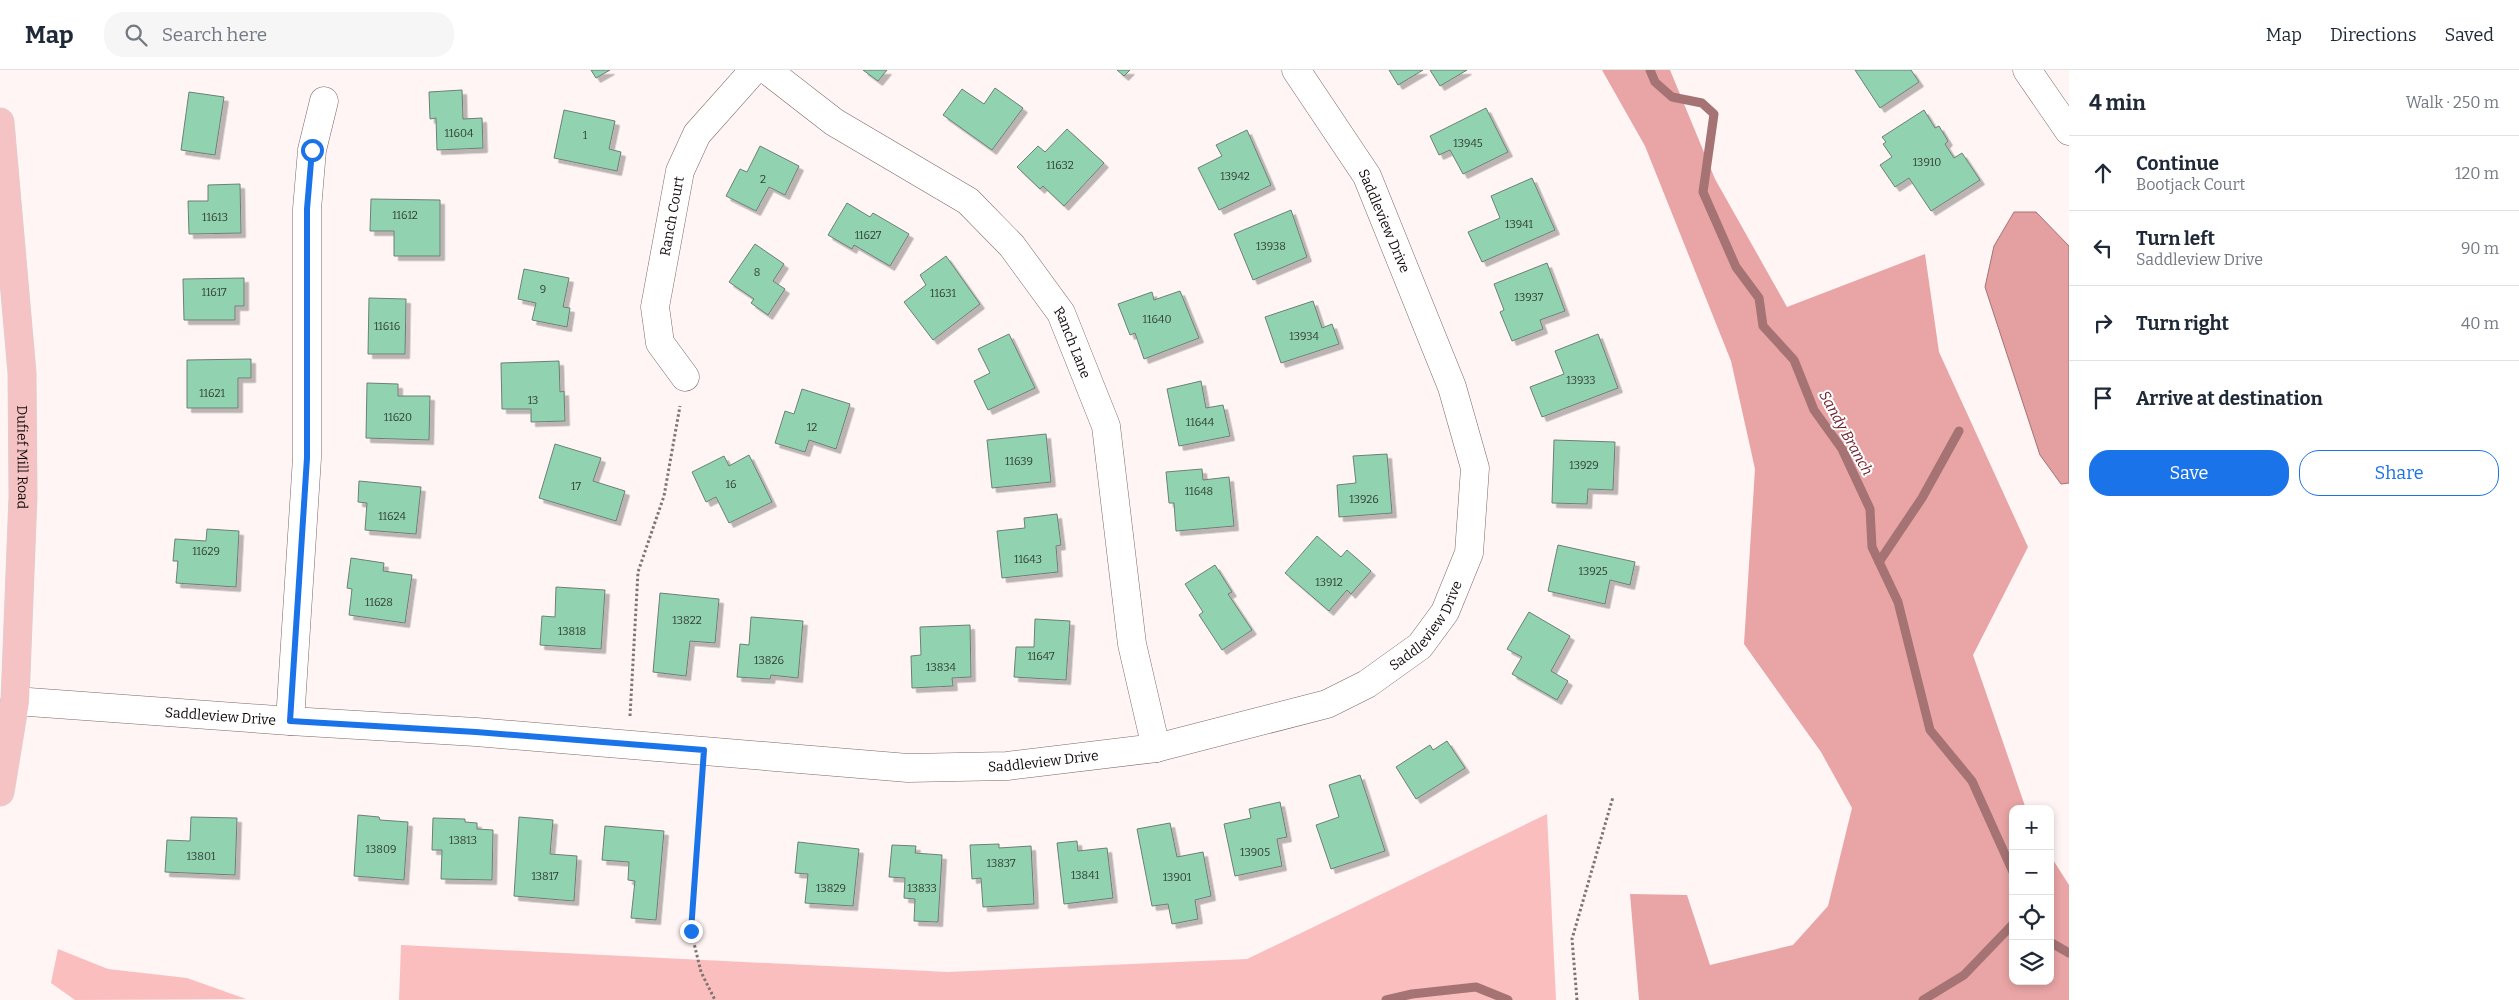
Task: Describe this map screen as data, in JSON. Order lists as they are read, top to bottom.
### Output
{
  "streets": {
    "main road": ["Dufief Mill Road"],
    "street": ["Ranch Court", "Saddleview Drive", "Ranch Lane"]
  },
  "crossings": [
    ["Saddleview Drive", "Ranch Lane"],
    ["Saddleview Drive", "Dufief Mill Road"]
  ],
  "water": ["Sandy Branch"],
  "house_numbers": [
    "11604",
    "1",
    "13945",
    "13910",
    "11632",
    "13942",
    "2",
    "11612",
    "11613",
    "13941",
    "11627",
    "13938",
    "8",
    "9",
    "11617",
    "11631",
    "13937",
    "11640",
    "11616",
    "13934",
    "13933",
    "11621",
    "13",
    "11620",
    "11644",
    "12",
    "11639",
    "13929",
    "16",
    "17",
    "11648",
    "13926",
    "11624",
    "11629",
    "11643",
    "13925",
    "13912",
    "11628",
    "13822",
    "13818",
    "11647",
    "13826",
    "13834",
    "13813",
    "13809",
    "13905",
    "13801",
    "13837",
    "13841",
    "13817",
    "13901",
    "13829",
    "13833"
  ],
  "page": {
    "header": "Map",
    "search": "Search here",
    "nav": ["Map", "Directions", "Saved"],
    "heading": ["4 min", "Walk · 250 m"],
    "list": [
      ["Continue", "Bootjack Court", "120 m"],
      ["Turn left", "Saddleview Drive", "90 m"],
      ["Turn right", "40 m"],
      "Arrive at destination"
    ],
    "buttons": ["Save", "Share"],
    "map_buttons": ["+", "−"]
  }
}
